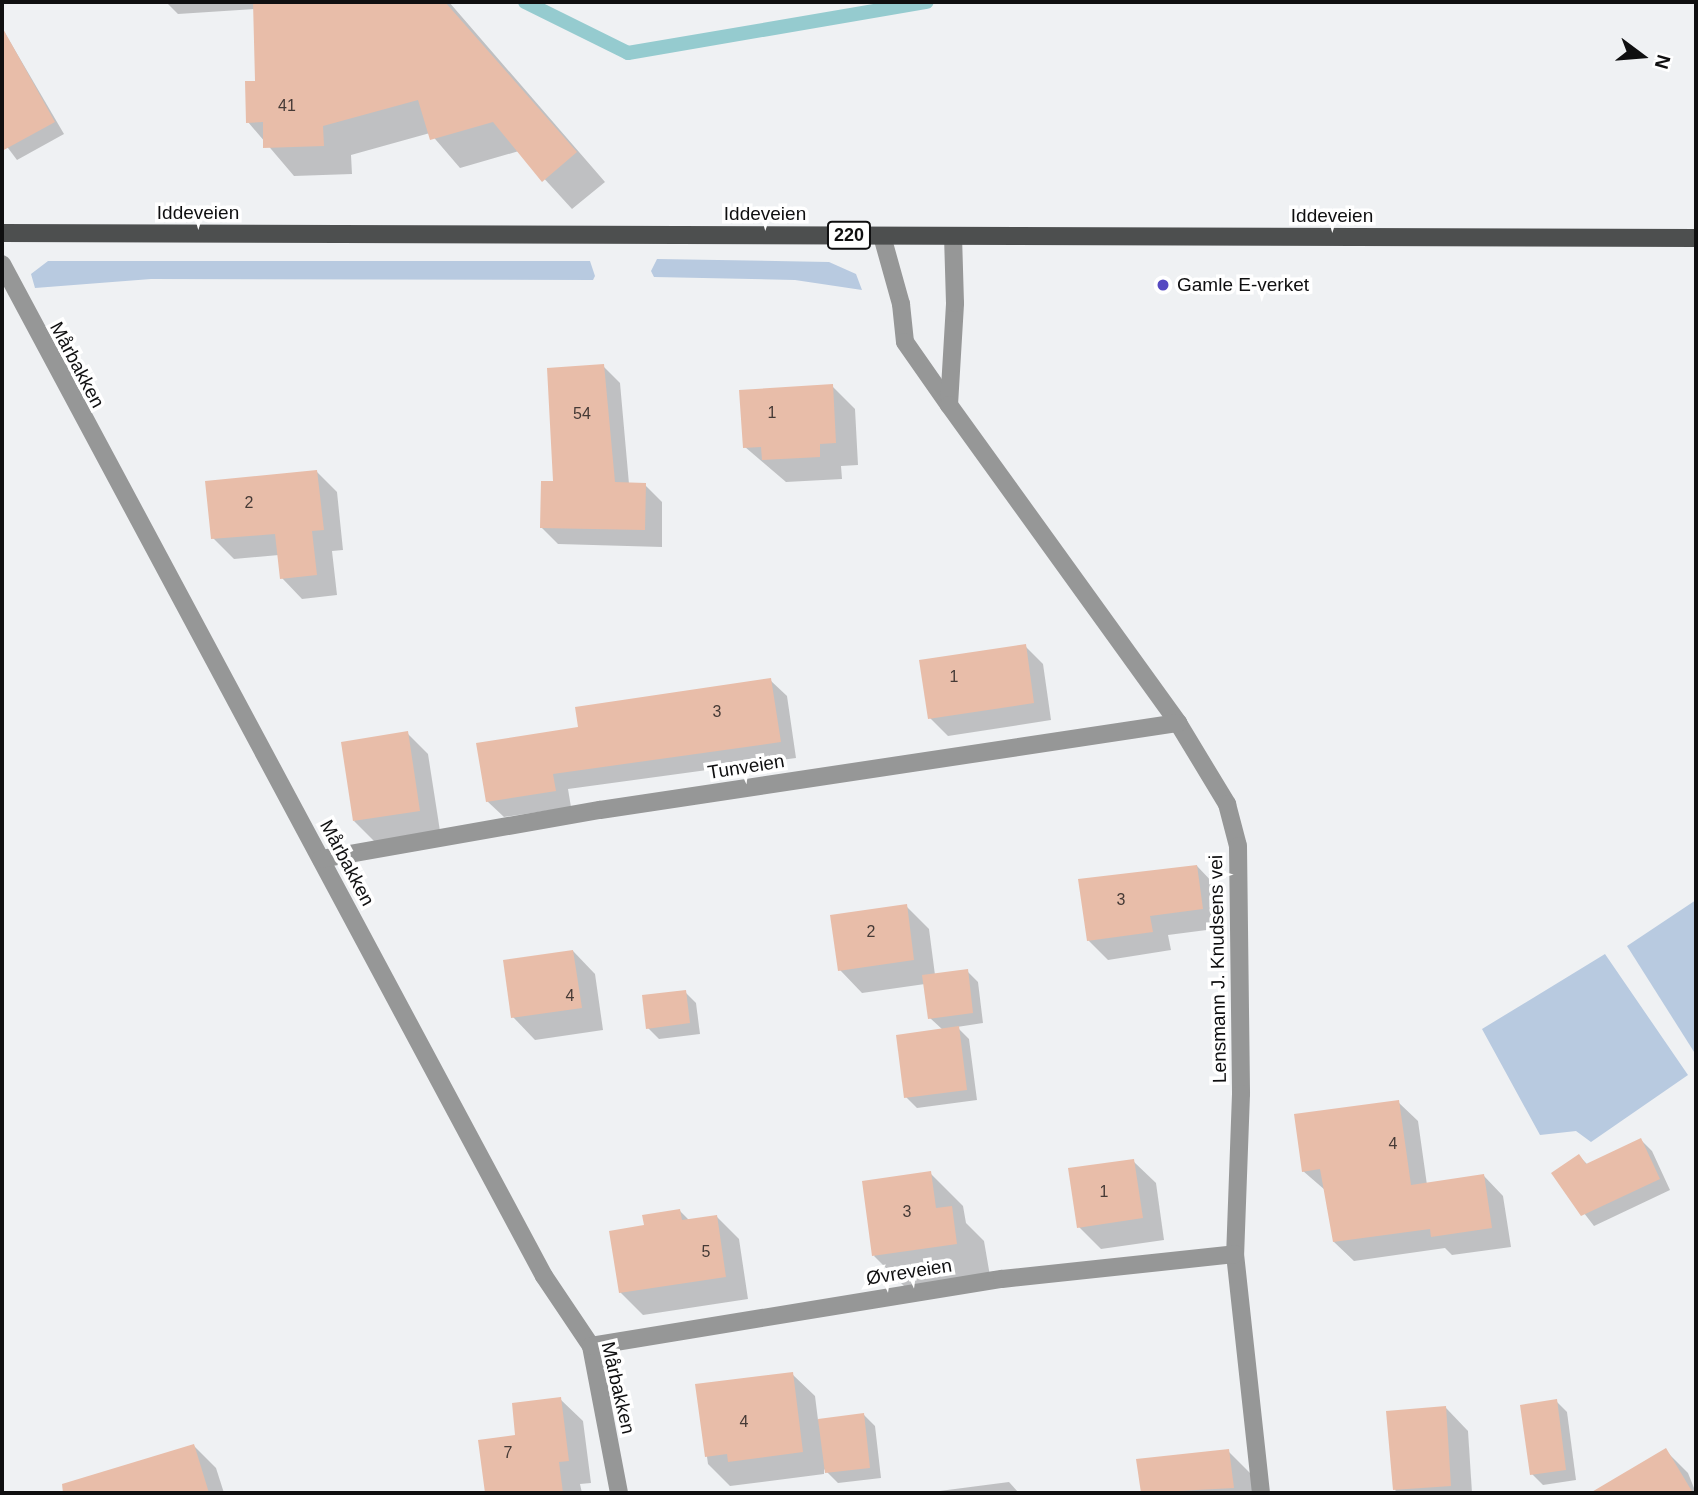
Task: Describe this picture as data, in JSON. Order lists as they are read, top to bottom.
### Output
{
  "streets": {
    "main road": ["Iddeveien", "220"],
    "street": [
      "Mårbakken",
      "Tunveien",
      "Lensmann J. Knudsens vei",
      "Øvreveien"
    ]
  },
  "crossings": [
    ["Iddeveien", "Lensmann J. Knudsens vei"],
    ["Mårbakken", "Tunveien"],
    ["Mårbakken", "Øvreveien"],
    ["Tunveien", "Lensmann J. Knudsens vei"],
    ["Lensmann J. Knudsens vei", "Øvreveien"]
  ],
  "places": ["Gamle E-verket"],
  "house_numbers": [
    "41",
    "1",
    "54",
    "2",
    "1",
    "3",
    "3",
    "2",
    "4",
    "4",
    "1",
    "3",
    "5",
    "4",
    "7"
  ],
  "north": "right"
}
